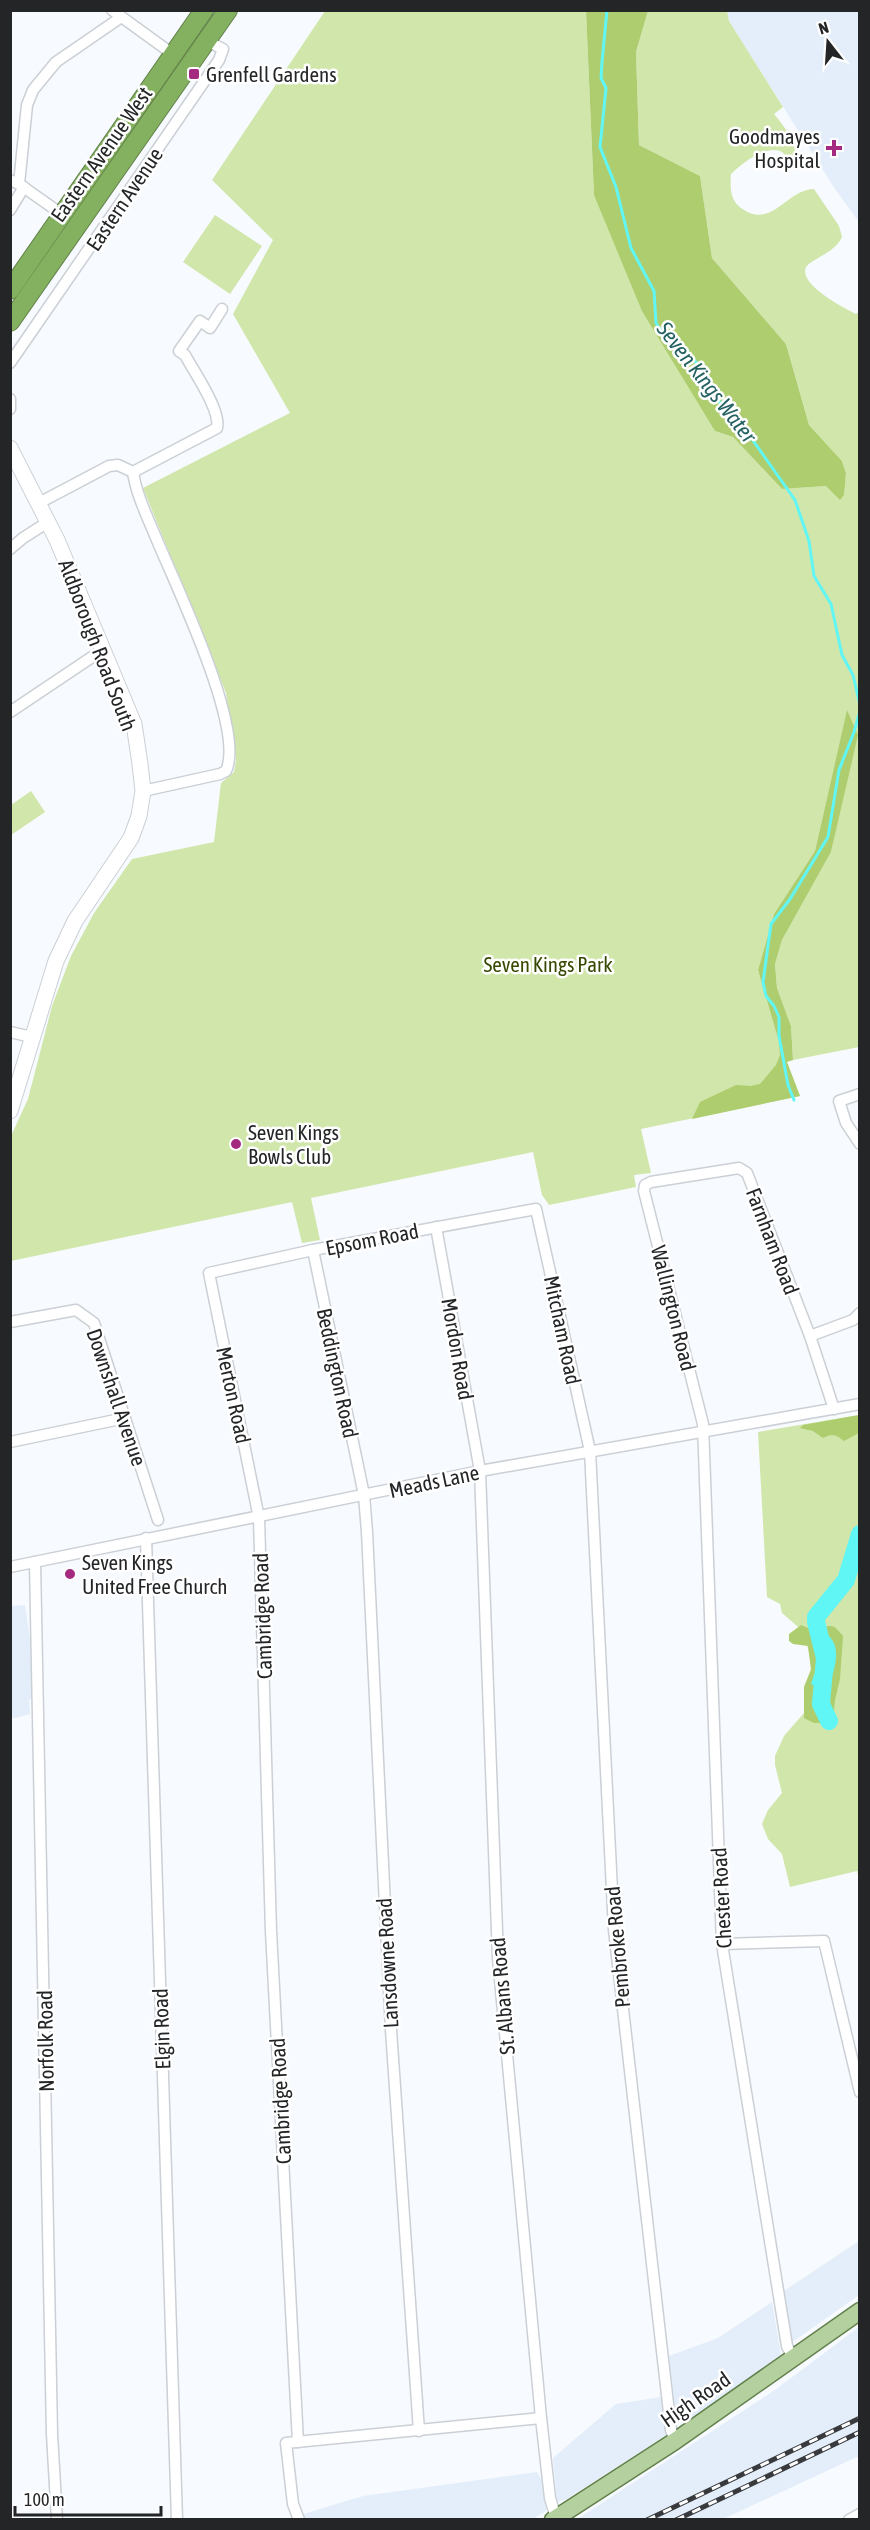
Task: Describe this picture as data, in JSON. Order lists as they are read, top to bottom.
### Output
{
  "streets": {
    "highway": ["Eastern Avenue West"],
    "main road": ["High Road"],
    "street": [
      "Eastern Avenue",
      "Aldborough Road South",
      "Epsom Road",
      "Farnham Road",
      "Wallington Road",
      "Mitcham Road",
      "Mordon Road",
      "Beddington Road",
      "Merton Road",
      "Downshall Avenue",
      "Meads Lane",
      "Cambridge Road",
      "Chester Road",
      "Pembroke Road",
      "Lansdowne Road",
      "St. Albans Road",
      "Elgin Road",
      "Norfolk Road"
    ]
  },
  "crossings": [
    ["Eastern Avenue West", "Eastern Avenue"],
    ["Epsom Road", "Mitcham Road"],
    ["Epsom Road", "Mordon Road"],
    ["Epsom Road", "Beddington Road"],
    ["Epsom Road", "Merton Road"],
    ["Farnham Road", "Wallington Road"],
    ["Farnham Road", "Meads Lane"],
    ["Wallington Road", "Meads Lane"],
    ["Wallington Road", "Chester Road"],
    ["Mitcham Road", "Meads Lane"],
    ["Mitcham Road", "Pembroke Road"],
    ["Mordon Road", "Meads Lane"],
    ["Mordon Road", "St. Albans Road"],
    ["Beddington Road", "Meads Lane"],
    ["Beddington Road", "Lansdowne Road"],
    ["Merton Road", "Meads Lane"],
    ["Merton Road", "Cambridge Road"],
    ["Meads Lane", "Cambridge Road"],
    ["Meads Lane", "Chester Road"],
    ["Meads Lane", "Pembroke Road"],
    ["Meads Lane", "Lansdowne Road"],
    ["Meads Lane", "St. Albans Road"],
    ["Meads Lane", "Elgin Road"],
    ["Meads Lane", "Norfolk Road"],
    ["Chester Road", "High Road"],
    ["Pembroke Road", "High Road"],
    ["St. Albans Road", "High Road"]
  ],
  "water": ["Seven Kings Water"],
  "parks": ["Seven Kings Park"],
  "places": {
    "transit": ["Grenfell Gardens"],
    "health": ["Goodmayes Hospital"],
    "other": ["Seven Kings Bowls Club", "Seven Kings United Free Church"]
  },
  "scale_bar": "100 m",
  "north": "top"
}
